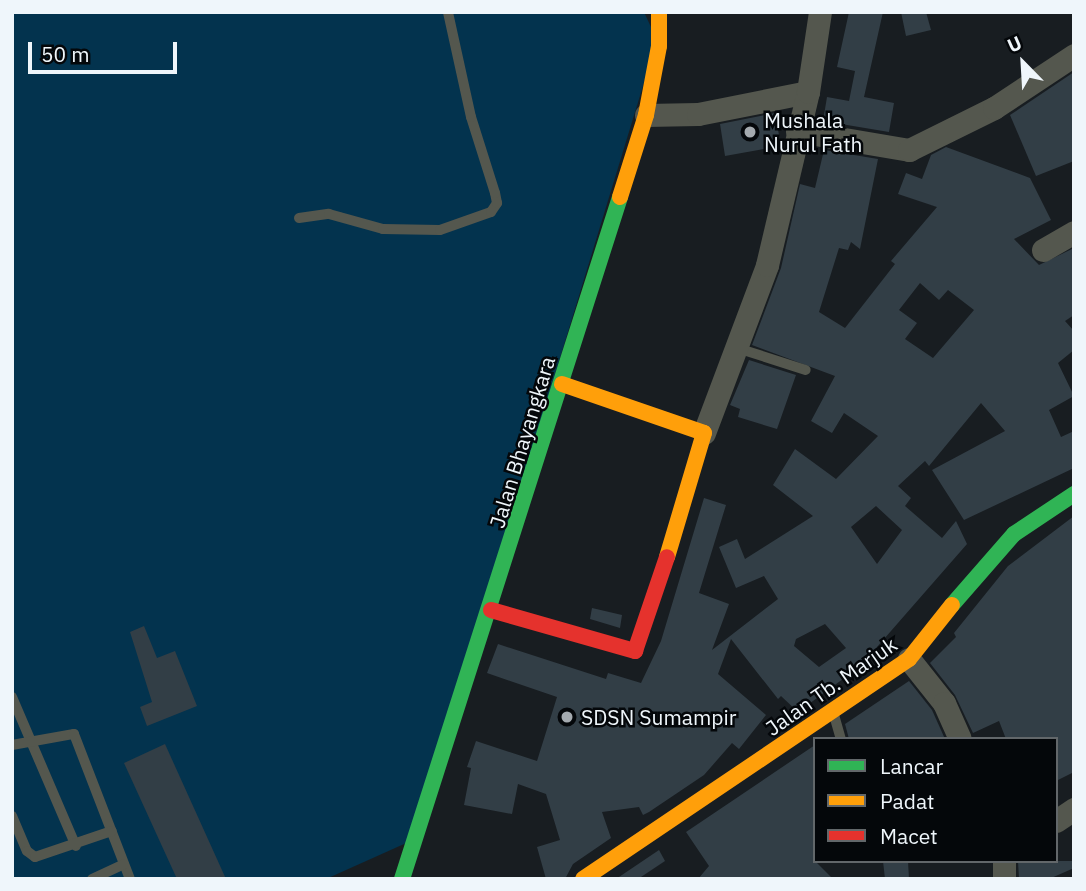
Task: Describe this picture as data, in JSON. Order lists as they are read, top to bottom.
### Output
{
  "streets": {
    "street": ["Jalan Bhayangkara", "Jalan Tb. Marjuk"]
  },
  "places": ["Mushala Nurul Fath", "SDSN Sumampir"],
  "legend": ["Lancar", "Padat", "Macet"],
  "scale_bar": "50 m",
  "north": "top left"
}
